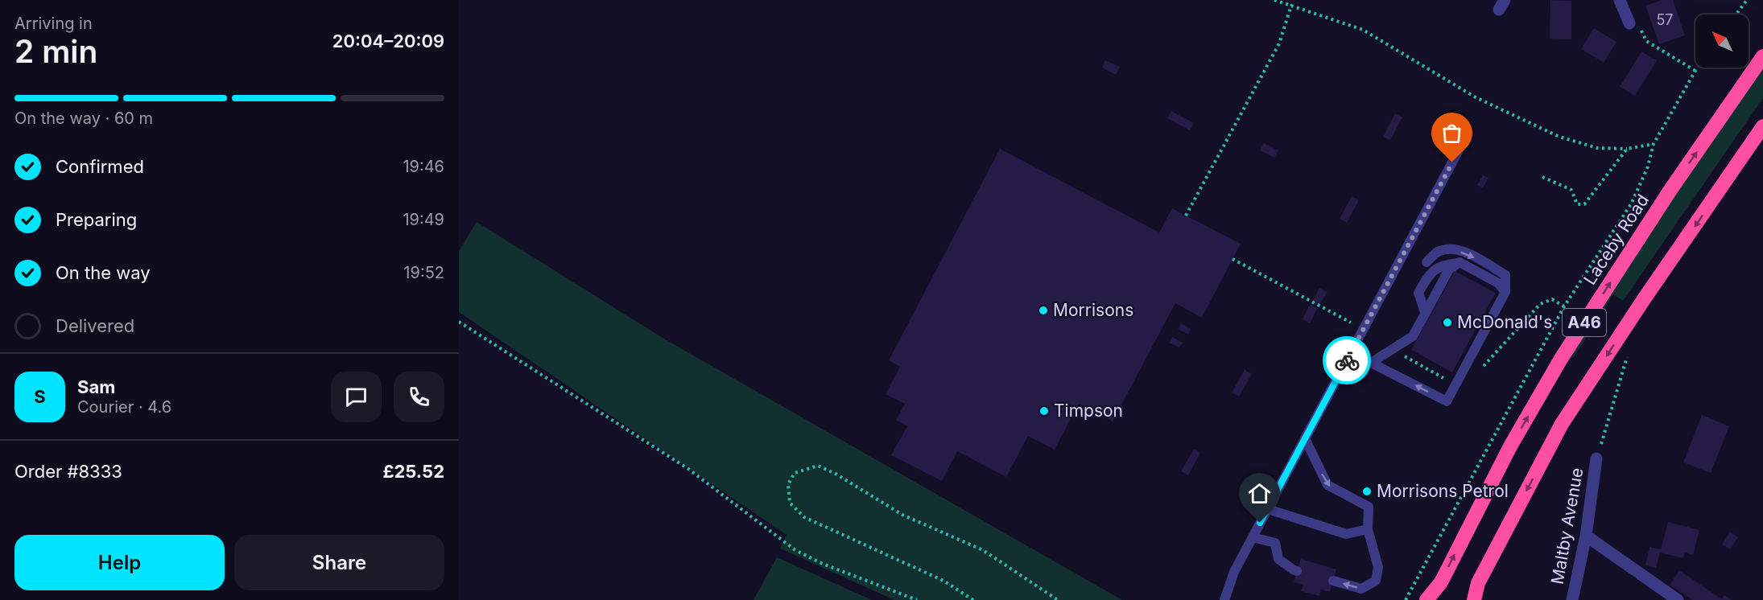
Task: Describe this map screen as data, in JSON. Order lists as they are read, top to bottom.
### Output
{
  "streets": {
    "highway": ["Laceby Road", "A46"],
    "street": ["Maltby Avenue"]
  },
  "places": [
    "Morrisons",
    "McDonald's",
    "Timpson",
    "Morrisons Petrol"
  ],
  "house_numbers": ["57"],
  "north": "top left",
  "page": {
    "heading": ["2 min", "Arriving in", "20:04–20:09"],
    "panel": [
      "Sam",
      "Courier · 4.6",
      "Order #8333",
      "£25.52"
    ],
    "bar": "On the way · 60 m",
    "list": [
      ["Confirmed", "19:46"],
      ["Preparing", "19:49"],
      ["On the way", "19:52"],
      "Delivered"
    ],
    "round": "S",
    "buttons": ["Help", "Share"]
  }
}
